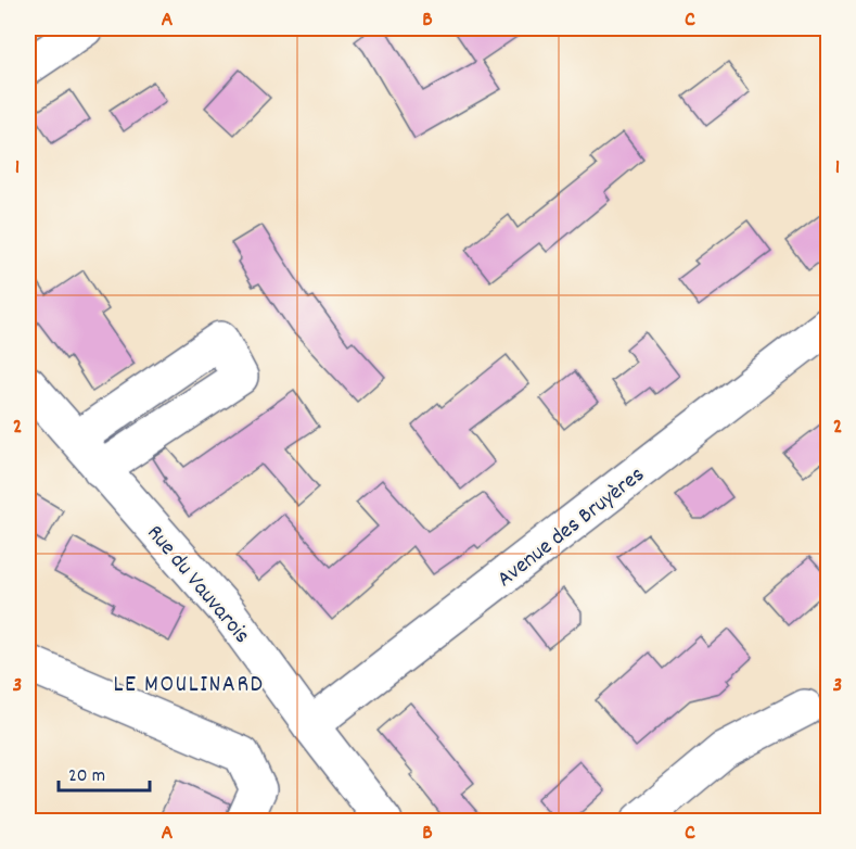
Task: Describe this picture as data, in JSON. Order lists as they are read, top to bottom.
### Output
{
  "streets": {
    "street": ["Avenue des Bruyères", "Rue du Vauvarois"]
  },
  "crossings": [
    ["Avenue des Bruyères", "Rue du Vauvarois"]
  ],
  "districts": ["LE MOULINARD"],
  "scale_bar": "20 m",
  "grid": {
    "columns": ["A", "B", "C"],
    "rows": ["1", "2", "3"]
  }
}
